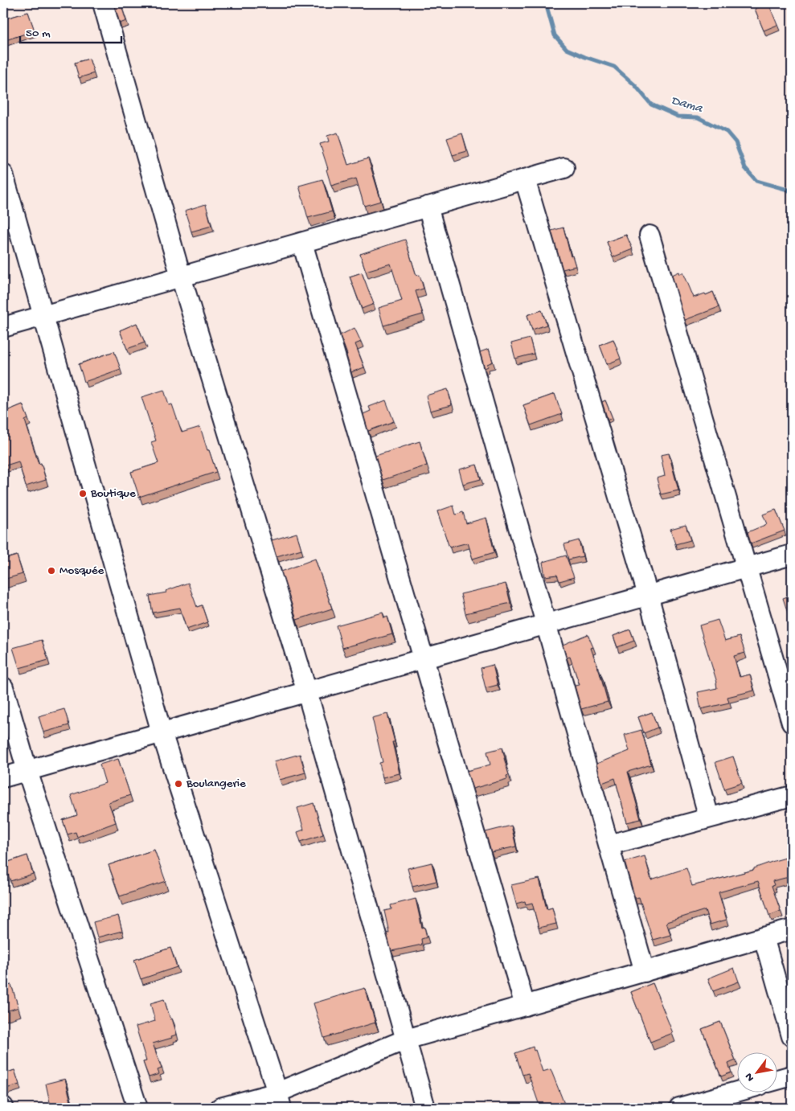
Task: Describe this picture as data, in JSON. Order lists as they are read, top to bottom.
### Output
{
  "water": ["Dama"],
  "places": ["Boutique", "Mosquée", "Boulangerie"],
  "scale_bar": "50 m",
  "north": "bottom left"
}
